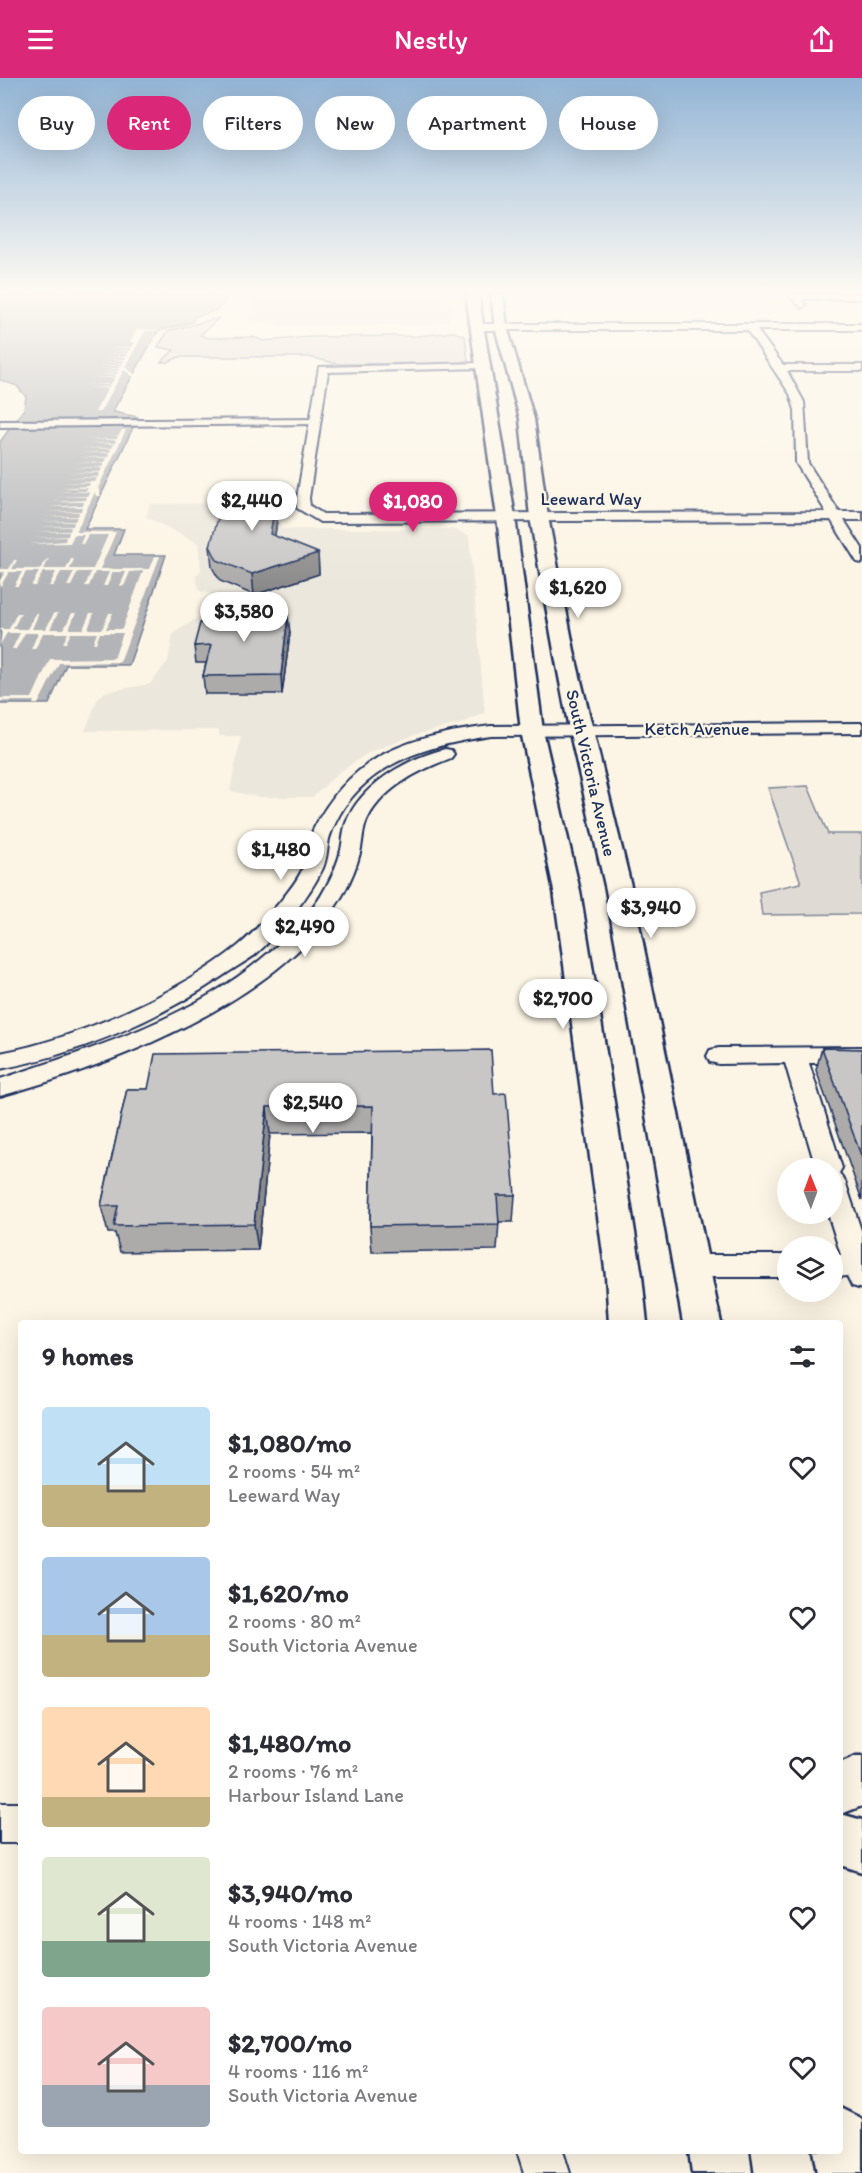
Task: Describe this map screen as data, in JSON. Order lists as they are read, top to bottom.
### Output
{
  "streets": {
    "main road": ["South Victoria Avenue"],
    "street": ["Leeward Way", "Ketch Avenue"]
  },
  "crossings": [
    ["Leeward Way", "South Victoria Avenue"],
    ["Ketch Avenue", "South Victoria Avenue"]
  ],
  "north": "top",
  "page": {
    "header": "Nestly",
    "chip": [
      "Buy",
      "Rent",
      "Filters",
      "New",
      "Apartment",
      "House"
    ],
    "price": [
      "$2,440",
      "$1,080",
      "$1,620",
      "$3,580",
      "$1,480",
      "$3,940",
      "$2,490",
      "$2,700",
      "$2,540"
    ],
    "heading": "9 homes",
    "list": [
      {
        "name": "$1,080/mo",
        "note": "2 rooms · 54 m² · Leeward Way"
      },
      {
        "name": "$1,620/mo",
        "note": "2 rooms · 80 m² · South Victoria Avenue"
      },
      {
        "name": "$1,480/mo",
        "note": "2 rooms · 76 m² · Harbour Island Lane"
      },
      {
        "name": "$3,940/mo",
        "note": "4 rooms · 148 m² · South Victoria Avenue"
      },
      {
        "name": "$2,700/mo",
        "note": "4 rooms · 116 m² · South Victoria Avenue"
      }
    ]
  }
}
